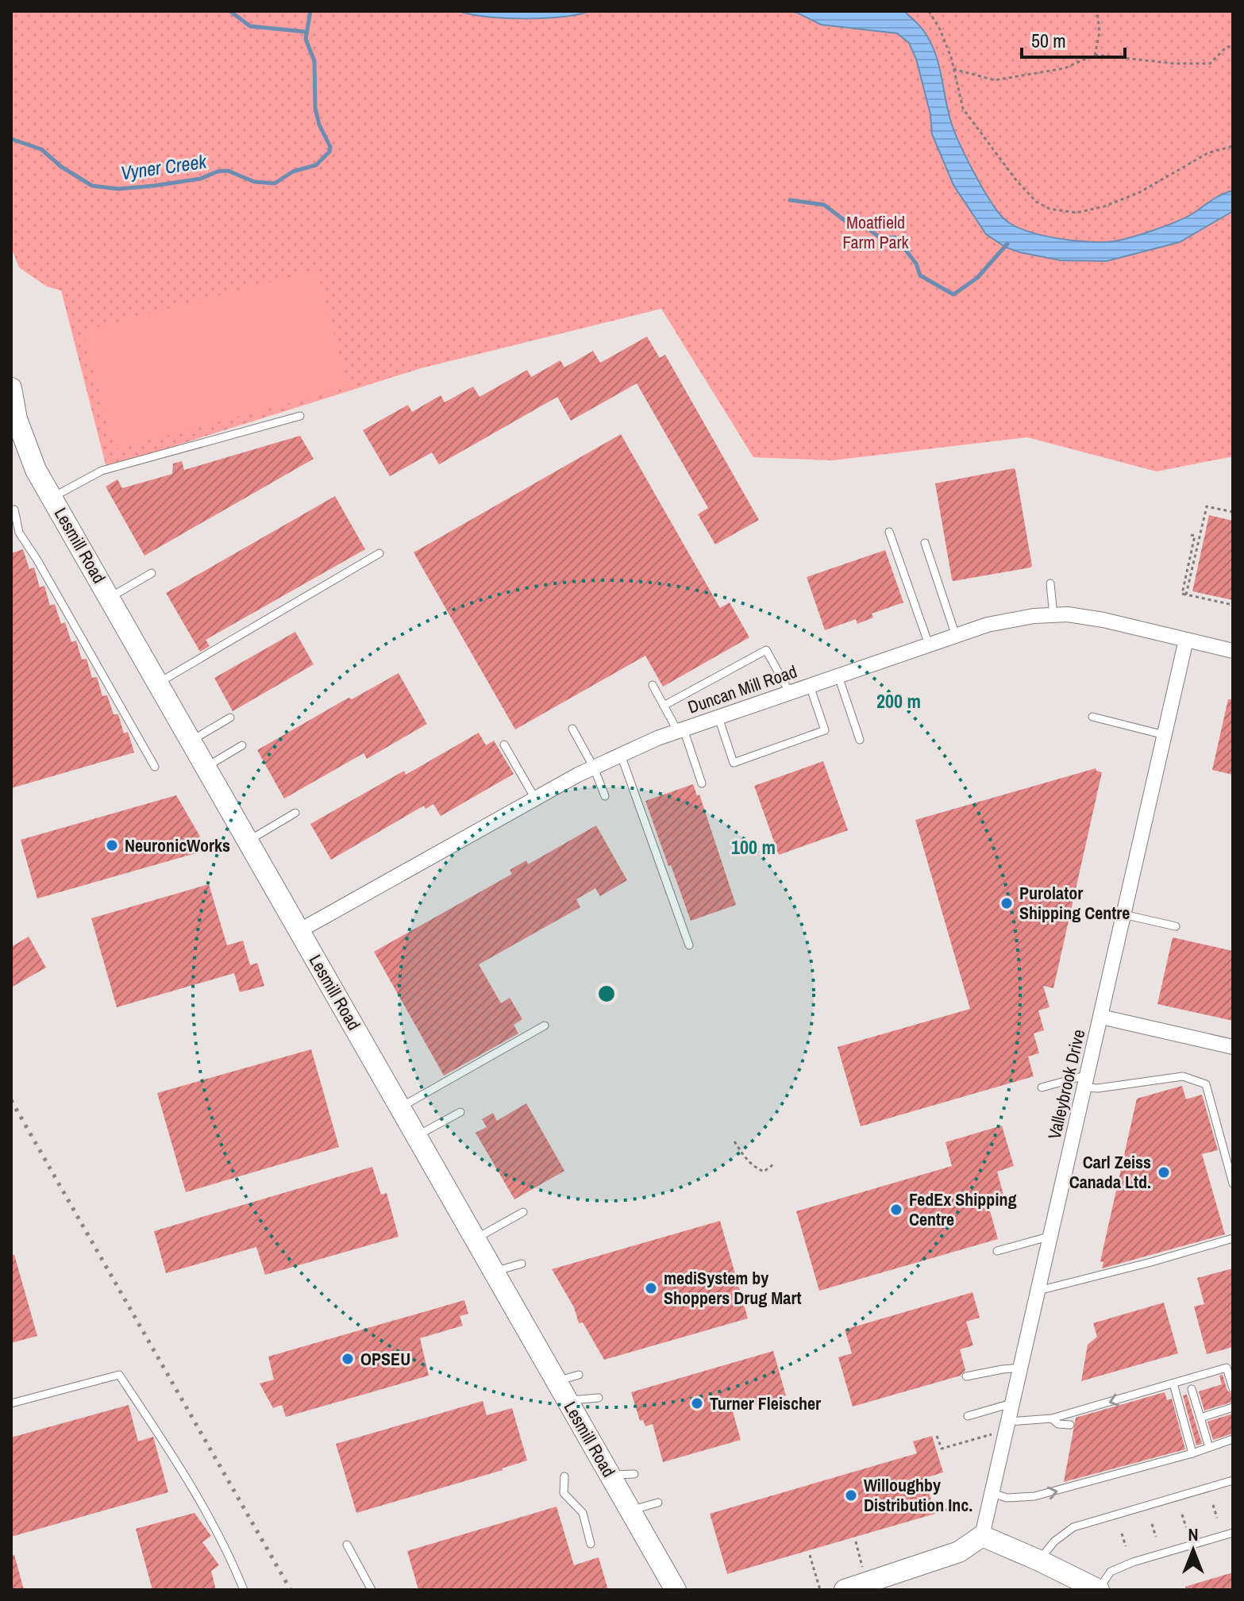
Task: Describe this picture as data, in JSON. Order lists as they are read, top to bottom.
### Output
{
  "streets": {
    "street": ["Lesmill Road", "Duncan Mill Road", "Valleybrook Drive"]
  },
  "crossings": [
    ["Lesmill Road", "Duncan Mill Road"],
    ["Duncan Mill Road", "Valleybrook Drive"]
  ],
  "water": ["Vyner Creek"],
  "parks": ["Moatfield Farm Park"],
  "places": [
    "NeuronicWorks",
    "Purolator Shipping Centre",
    "Carl Zeiss Canada Ltd.",
    "FedEx Shipping Centre",
    "mediSystem by Shoppers Drug Mart",
    "OPSEU",
    "Turner Fleischer",
    "Willoughby Distribution Inc."
  ],
  "scale_bar": "50 m",
  "north": "top",
  "rings": ["200 m", "100 m"]
}
